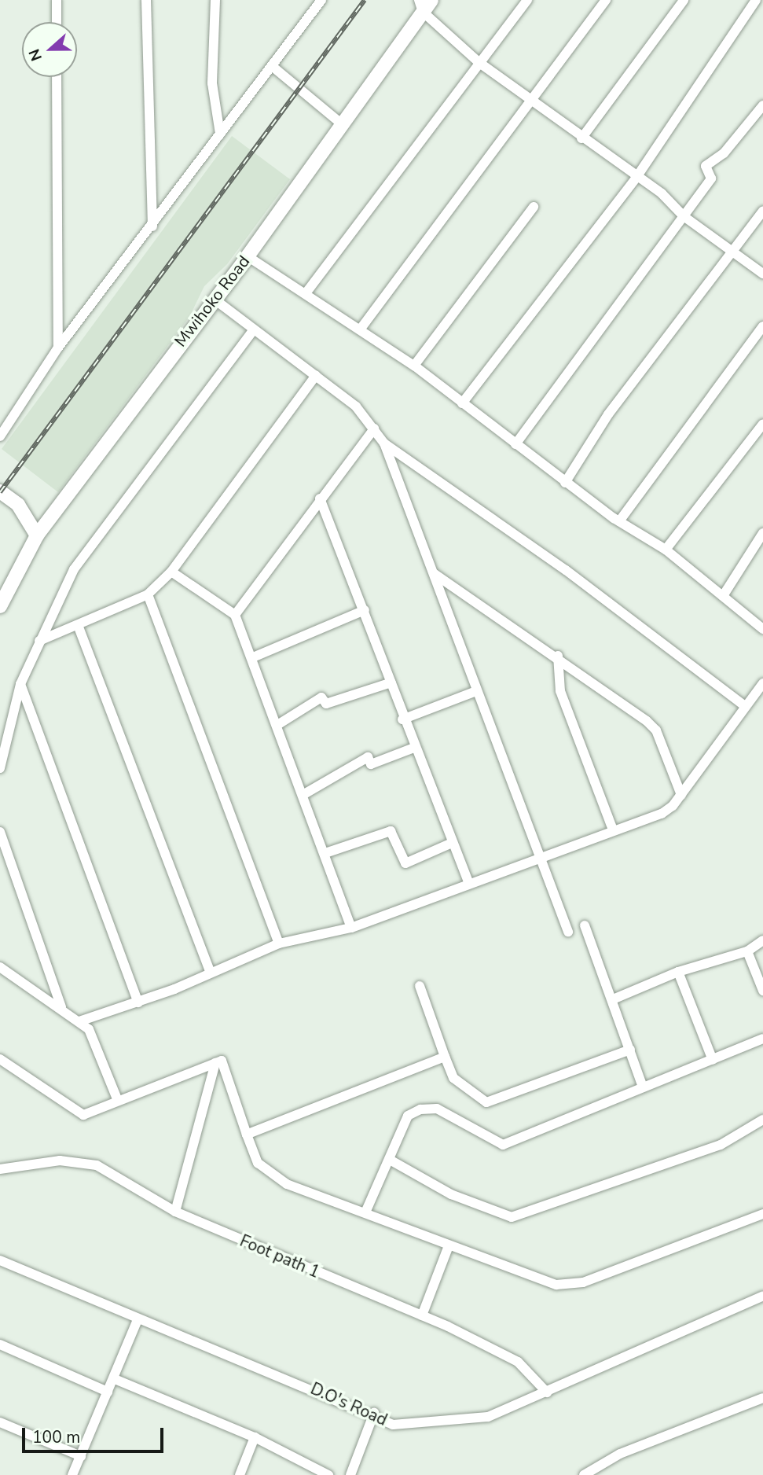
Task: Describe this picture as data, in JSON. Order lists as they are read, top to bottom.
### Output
{
  "streets": {
    "street": ["Mwihoko Road", "Foot path 1", "D.O's Road"]
  },
  "crossings": [
    ["Foot path 1", "D.O's Road"]
  ],
  "scale_bar": "100 m",
  "north": "left"
}
